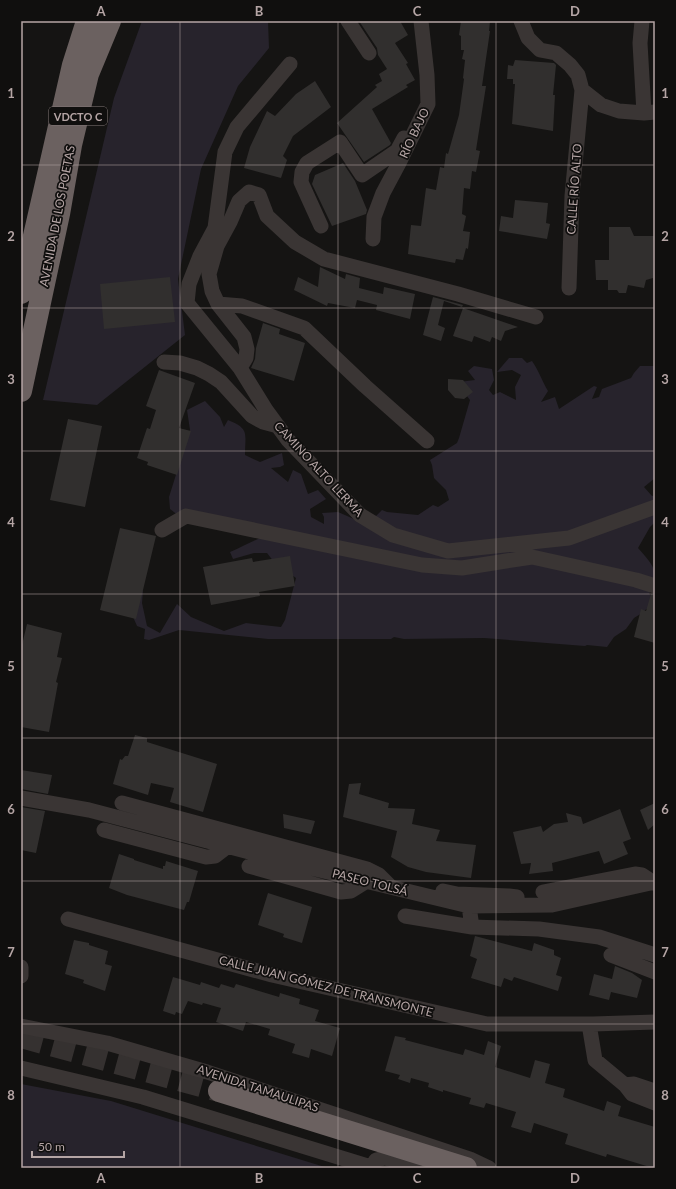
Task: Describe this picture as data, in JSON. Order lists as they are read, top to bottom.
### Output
{
  "streets": {
    "highway": ["VDCTO C", "AVENIDA DE LOS POETAS"],
    "street": [
      "RÍO BAJO",
      "CALLE RÍO ALTO",
      "CAMINO ALTO LERMA",
      "PASEO TOLSÁ",
      "CALLE JUAN GÓMEZ DE TRANSMONTE",
      "AVENIDA TAMAULIPAS"
    ]
  },
  "scale_bar": "50 m",
  "grid": {
    "columns": [
      "A",
      "B",
      "C",
      "D"
    ],
    "rows": [
      "1",
      "2",
      "3",
      "4",
      "5",
      "6",
      "7",
      "8"
    ]
  }
}
